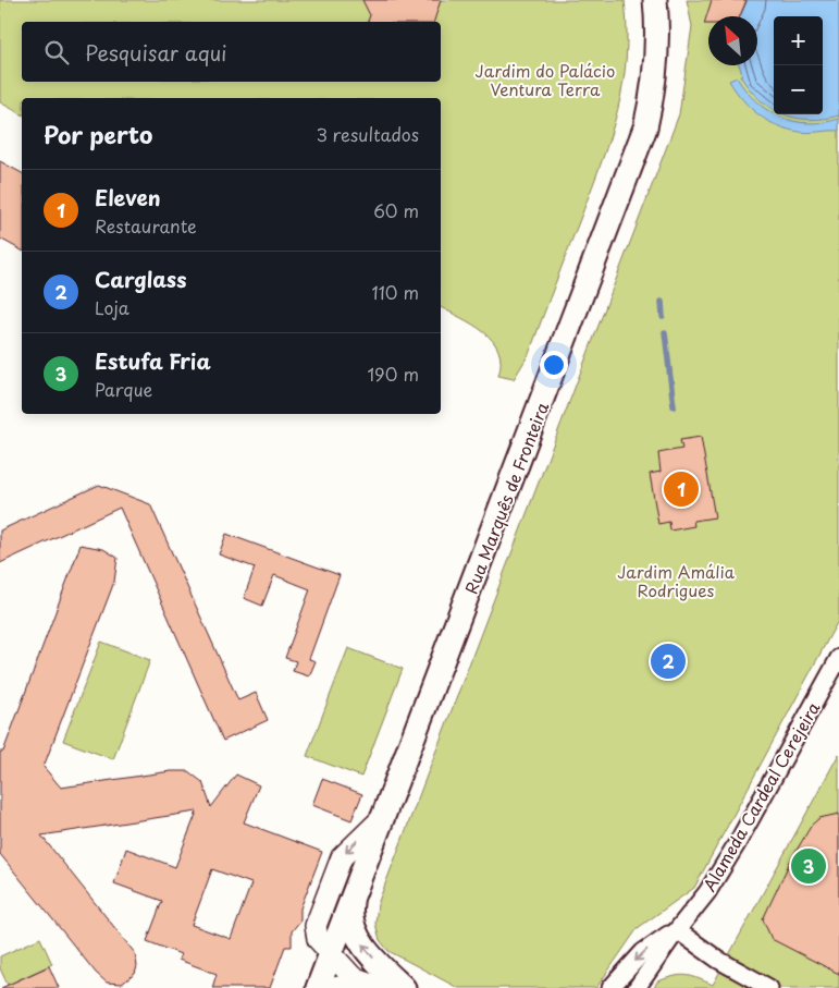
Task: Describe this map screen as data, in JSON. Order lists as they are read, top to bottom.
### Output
{
  "streets": {
    "main road": ["Rua Marquês de Fronteira"],
    "street": ["Alameda Cardeal Cerejeira"]
  },
  "parks": ["Jardim do Palácio Ventura Terra", "Jardim Amália Rodrigues"],
  "north": "top left",
  "page": {
    "map_buttons": ["+", "−"],
    "search": "Pesquisar aqui",
    "heading": ["Por perto", "3 resultados"],
    "list": [
      {
        "mark": "1",
        "name": "Eleven",
        "note": "Restaurante",
        "value": "60 m"
      },
      {
        "mark": "2",
        "name": "Carglass",
        "note": "Loja",
        "value": "110 m"
      },
      {
        "mark": "3",
        "name": "Estufa Fria",
        "note": "Parque",
        "value": "190 m"
      }
    ],
    "pins": ["1", "2", "3"]
  }
}
